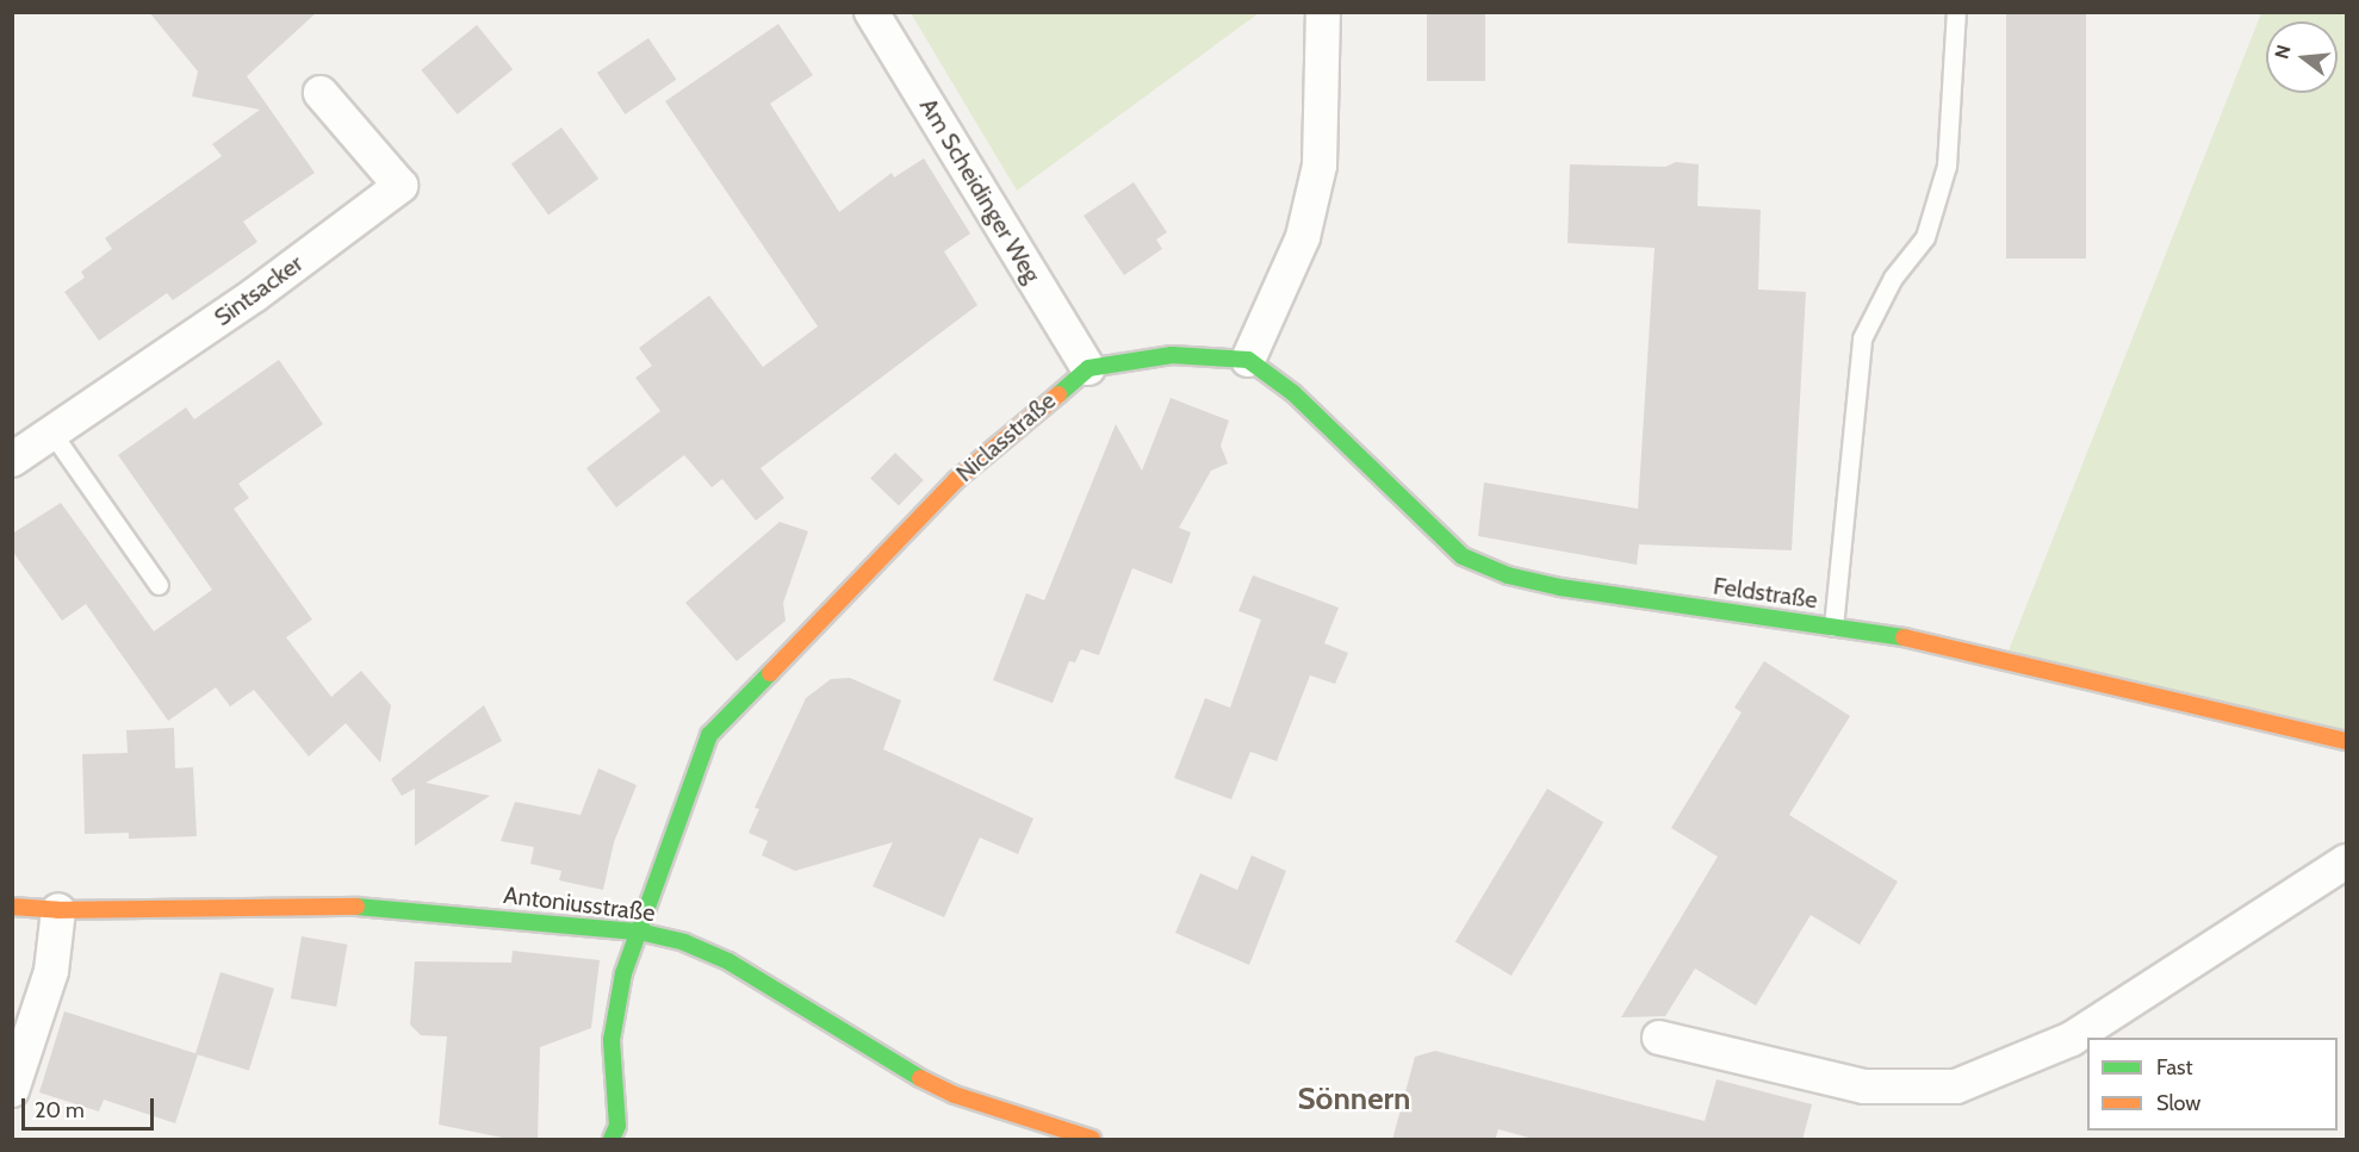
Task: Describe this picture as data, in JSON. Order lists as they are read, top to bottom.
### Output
{
  "streets": {
    "street": [
      "Am Scheidinger Weg",
      "Sintsacker",
      "Niclasstraße",
      "Feldstraße",
      "Antoniusstraße"
    ]
  },
  "crossings": [
    ["Am Scheidinger Weg", "Niclasstraße"],
    ["Niclasstraße", "Antoniusstraße"]
  ],
  "districts": ["Sönnern"],
  "legend": ["Fast", "Slow"],
  "scale_bar": "20 m",
  "north": "left"
}
